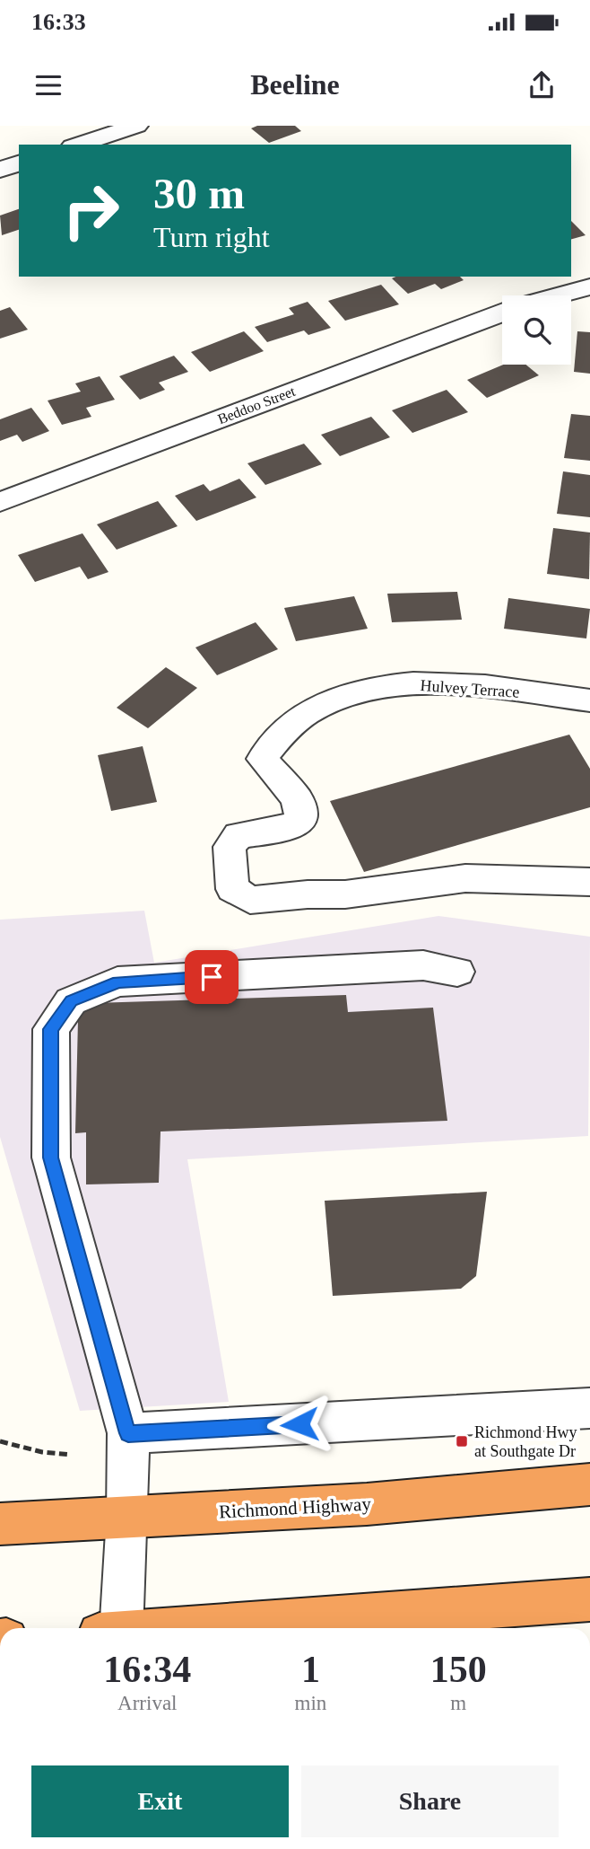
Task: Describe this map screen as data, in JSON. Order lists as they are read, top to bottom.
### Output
{
  "streets": {
    "highway": ["Richmond Highway"],
    "street": ["Beddoo Street", "Hulvey Terrace"]
  },
  "places": {
    "transit": ["Richmond Hwy at Southgate Dr"]
  },
  "page": {
    "status": "16:33",
    "header": "Beeline",
    "turn": ["30 m", "Turn right"],
    "eta": [
      "16:34",
      "Arrival",
      "1",
      "min",
      "150",
      "m"
    ],
    "buttons": ["Exit", "Share"]
  }
}
